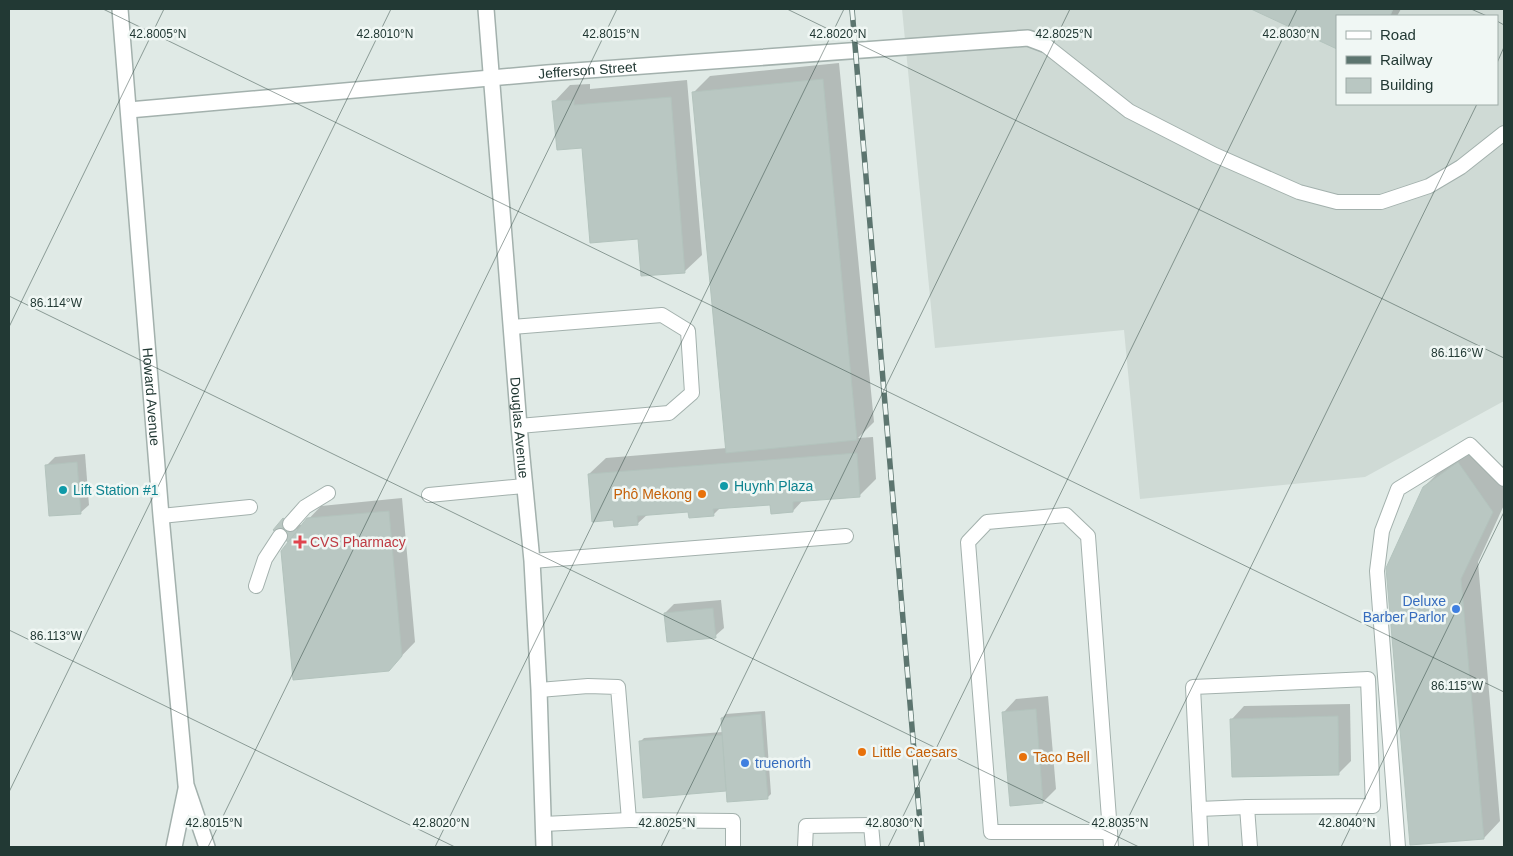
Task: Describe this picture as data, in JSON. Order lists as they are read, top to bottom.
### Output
{
  "streets": {
    "street": ["Jefferson Street", "Howard Avenue", "Douglas Avenue"]
  },
  "crossings": [
    ["Jefferson Street", "Howard Avenue"],
    ["Jefferson Street", "Douglas Avenue"]
  ],
  "places": {
    "other": [
      "Huynh Plaza",
      "Lift Station #1",
      "Phô Mekong",
      "Deluxe Barber Parlor",
      "Little Caesars",
      "Taco Bell",
      "truenorth"
    ],
    "health": ["CVS Pharmacy"]
  },
  "legend": ["Road", "Railway", "Building"],
  "coordinates": [
    "42.8005°N",
    "42.8010°N",
    "42.8015°N",
    "42.8020°N",
    "42.8025°N",
    "42.8030°N",
    "86.114°W",
    "86.116°W",
    "86.113°W",
    "86.115°W",
    "42.8035°N",
    "42.8040°N"
  ]
}
